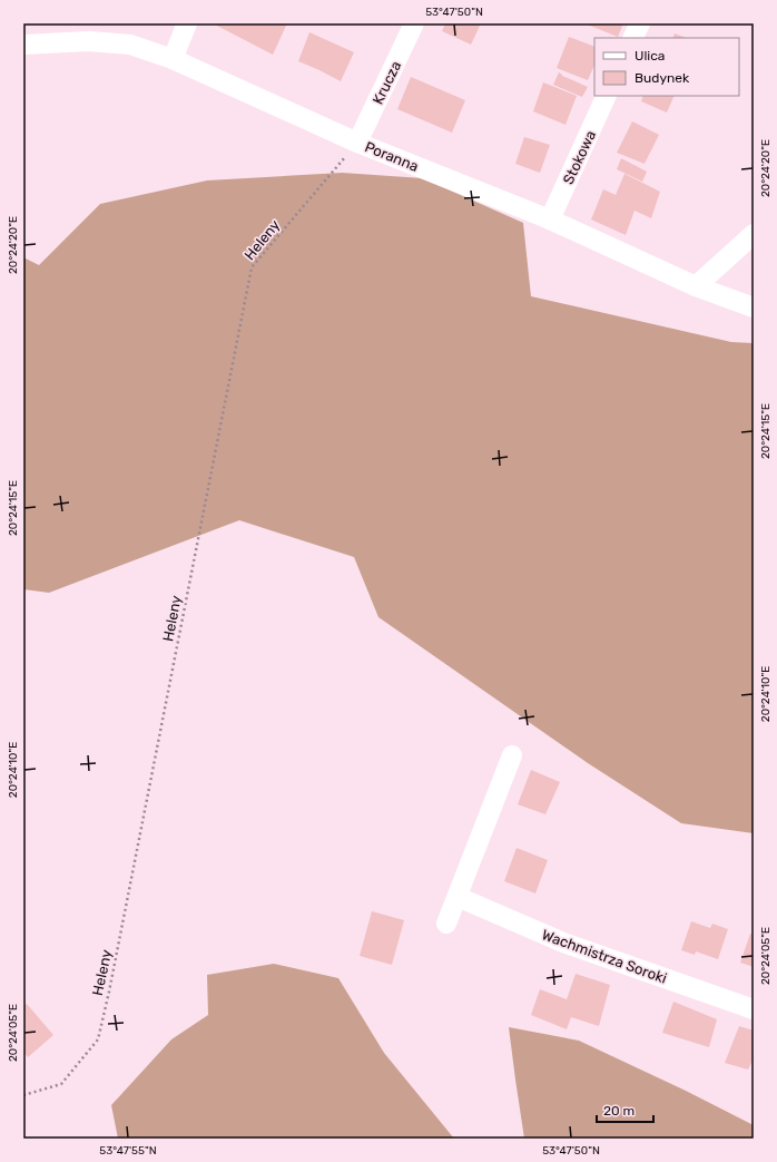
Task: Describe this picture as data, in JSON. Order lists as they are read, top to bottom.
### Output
{
  "streets": {
    "street": [
      "Krucza",
      "Poranna",
      "Stokowa",
      "Wachmistrza Soroki"
    ],
    "path": ["Heleny"]
  },
  "crossings": [
    ["Krucza", "Poranna"],
    ["Krucza", "Heleny"],
    ["Poranna", "Stokowa"],
    ["Poranna", "Heleny"]
  ],
  "legend": ["Ulica", "Budynek"],
  "scale_bar": "20 m",
  "coordinates": [
    "53°47'50\"N",
    "20°24'20\"E",
    "20°24'15\"E",
    "20°24'10\"E",
    "20°24'05\"E",
    "53°47'55\"N"
  ]
}
